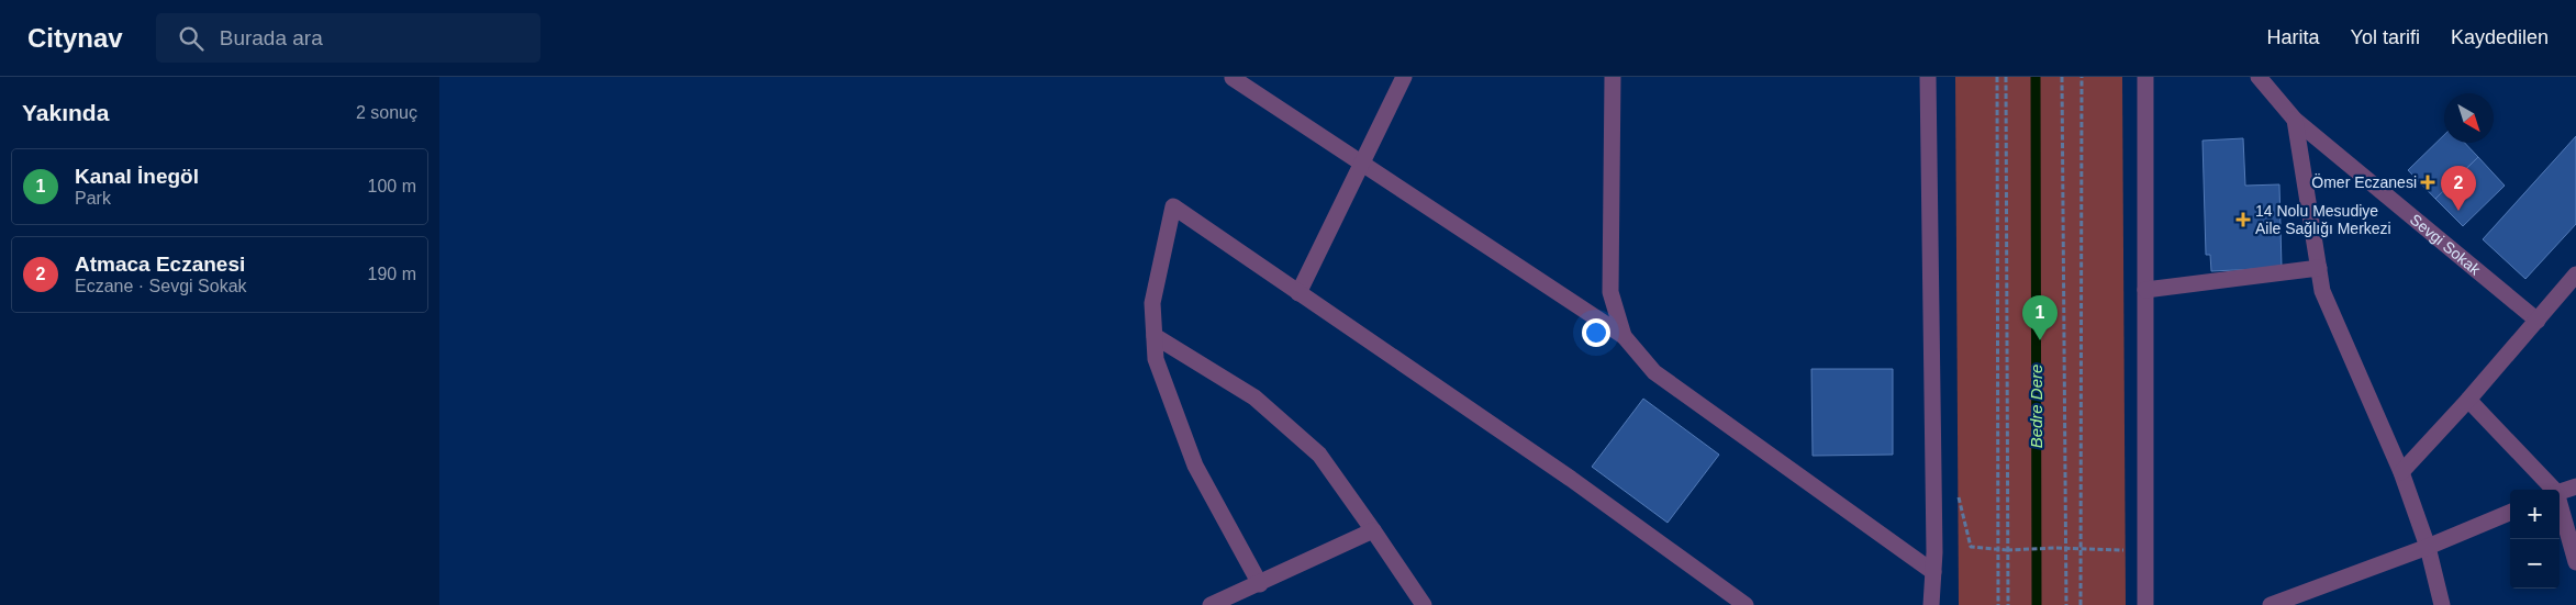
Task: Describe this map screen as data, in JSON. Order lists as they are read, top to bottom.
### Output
{
  "streets": {
    "street": ["Sevgi Sokak"]
  },
  "water": ["Bedre Dere"],
  "places": {
    "health": ["Ömer Eczanesi", "14 Nolu Mesudiye Aile Sağlığı Merkezi"]
  },
  "north": "bottom right",
  "page": {
    "header": "Citynav",
    "search": "Burada ara",
    "nav": ["Harita", "Yol tarifi", "Kaydedilen"],
    "heading": ["Yakında", "2 sonuç"],
    "list": [
      {
        "mark": "1",
        "name": "Kanal İnegöl",
        "note": "Park",
        "value": "100 m"
      },
      {
        "mark": "2",
        "name": "Atmaca Eczanesi",
        "note": "Eczane · Sevgi Sokak",
        "value": "190 m"
      }
    ],
    "pins": ["2", "1"],
    "map_buttons": ["+", "−"]
  }
}
